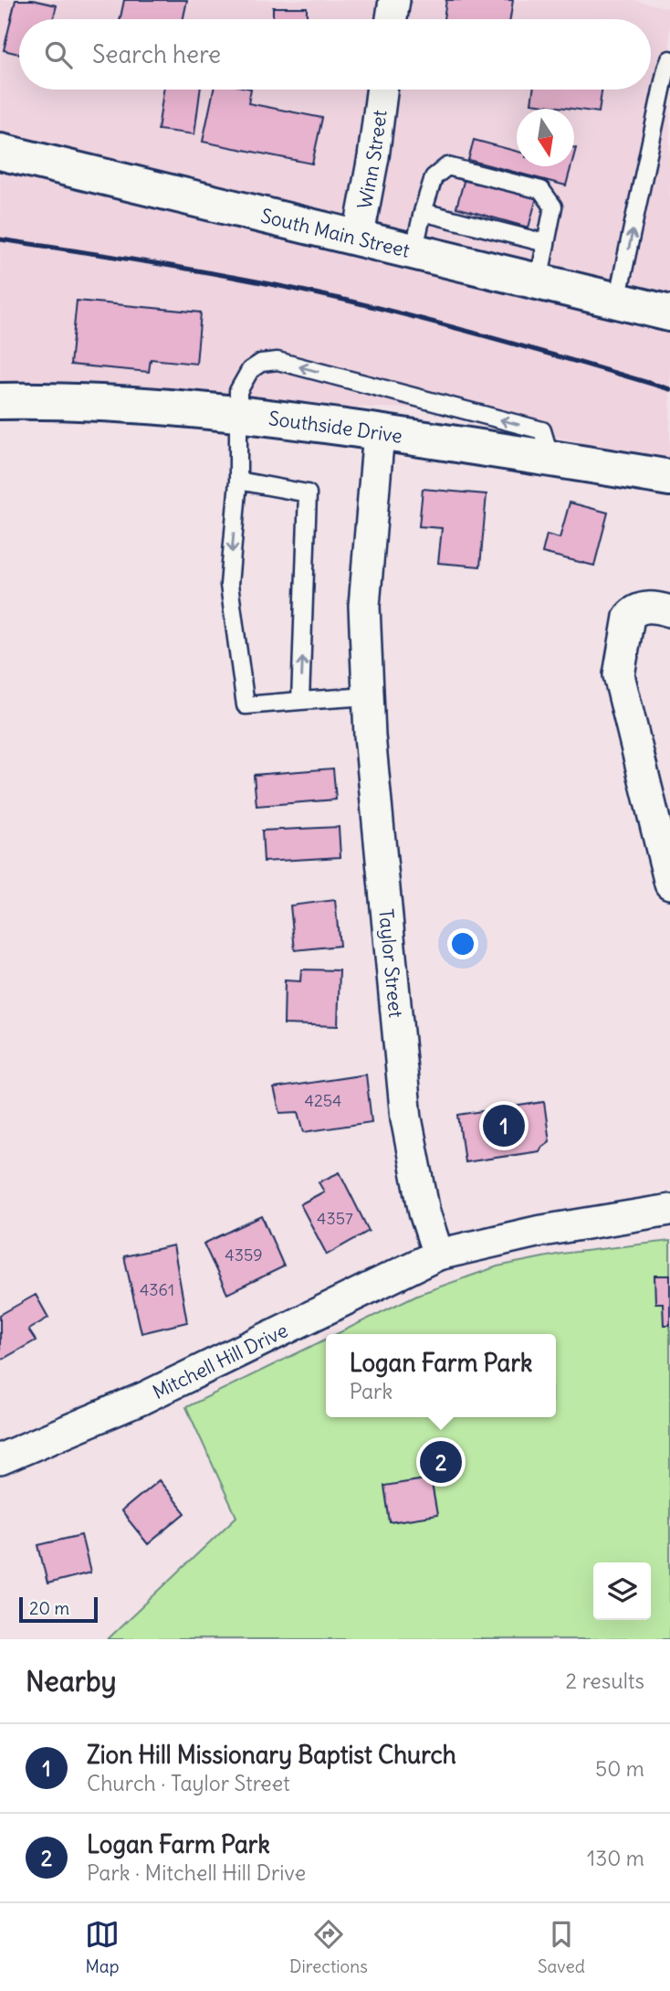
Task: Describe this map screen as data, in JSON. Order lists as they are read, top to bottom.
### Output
{
  "streets": {
    "main road": ["South Main Street", "Southside Drive"],
    "street": ["Winn Street", "Taylor Street", "Mitchell Hill Drive"]
  },
  "crossings": [
    ["Winn Street", "South Main Street"],
    ["Southside Drive", "Taylor Street"],
    ["Taylor Street", "Mitchell Hill Drive"]
  ],
  "house_numbers": [
    "4254",
    "4357",
    "4359",
    "4361"
  ],
  "scale_bar": "20 m",
  "north": "bottom",
  "page": {
    "search": "Search here",
    "pins": ["1", "2"],
    "popup": ["Logan Farm Park", "Park"],
    "scale": "20 m",
    "heading": ["Nearby", "2 results"],
    "list": [
      {
        "mark": "1",
        "name": "Zion Hill Missionary Baptist Church",
        "note": "Church · Taylor Street",
        "value": "50 m"
      },
      {
        "mark": "2",
        "name": "Logan Farm Park",
        "note": "Park · Mitchell Hill Drive",
        "value": "130 m"
      }
    ],
    "nav": ["Map", "Directions", "Saved"]
  }
}
